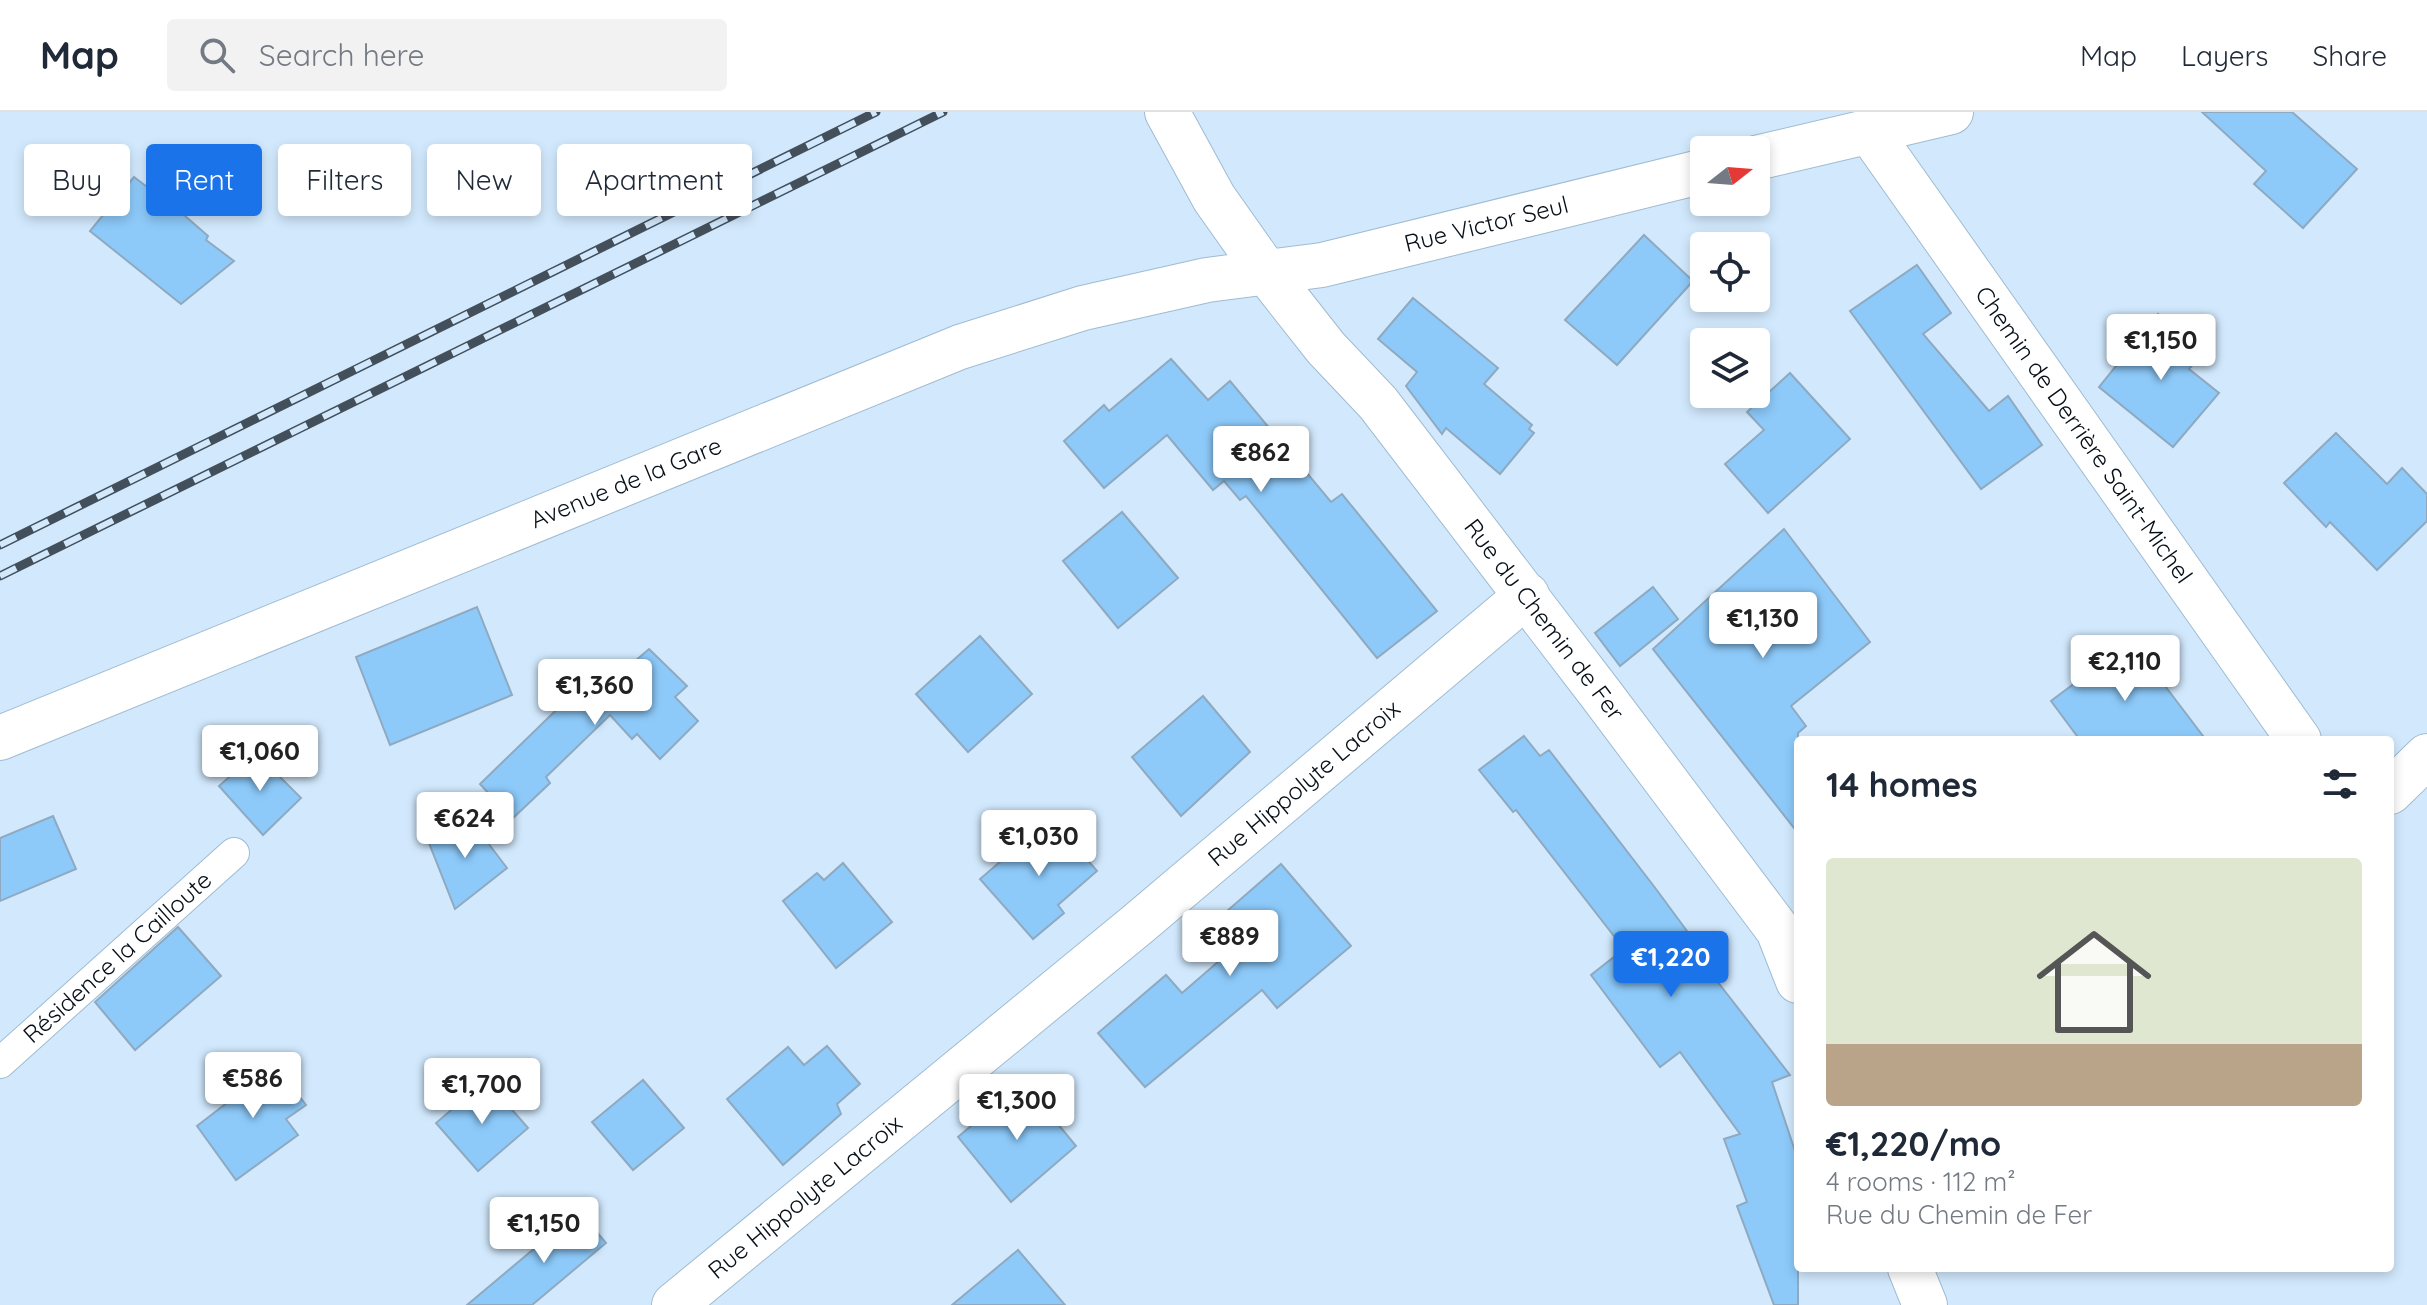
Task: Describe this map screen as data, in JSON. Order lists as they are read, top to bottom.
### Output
{
  "streets": {
    "street": [
      "Rue Victor Seul",
      "Chemin de Derrière Saint-Michel",
      "Avenue de la Gare",
      "Rue du Chemin de Fer",
      "Rue Hippolyte Lacroix"
    ],
    "lane": ["Résidence la Cailloute"]
  },
  "crossings": [
    ["Rue Victor Seul", "Avenue de la Gare"],
    ["Rue Victor Seul", "Rue du Chemin de Fer"],
    ["Avenue de la Gare", "Rue du Chemin de Fer"],
    ["Rue du Chemin de Fer", "Rue Hippolyte Lacroix"]
  ],
  "north": "right",
  "page": {
    "header": "Map",
    "search": "Search here",
    "nav": ["Map", "Layers", "Share"],
    "chip": [
      "Buy",
      "Rent",
      "Filters",
      "New",
      "Apartment"
    ],
    "price": [
      "€1,150",
      "€862",
      "€1,130",
      "€2,110",
      "€1,360",
      "€1,060",
      "€624",
      "€1,030",
      "€889",
      "€1,220",
      "€586",
      "€1,700",
      "€1,300",
      "€1,150"
    ],
    "heading": "14 homes",
    "list": [
      {
        "name": "€1,220/mo",
        "note": "4 rooms · 112 m² · Rue du Chemin de Fer"
      }
    ]
  }
}
